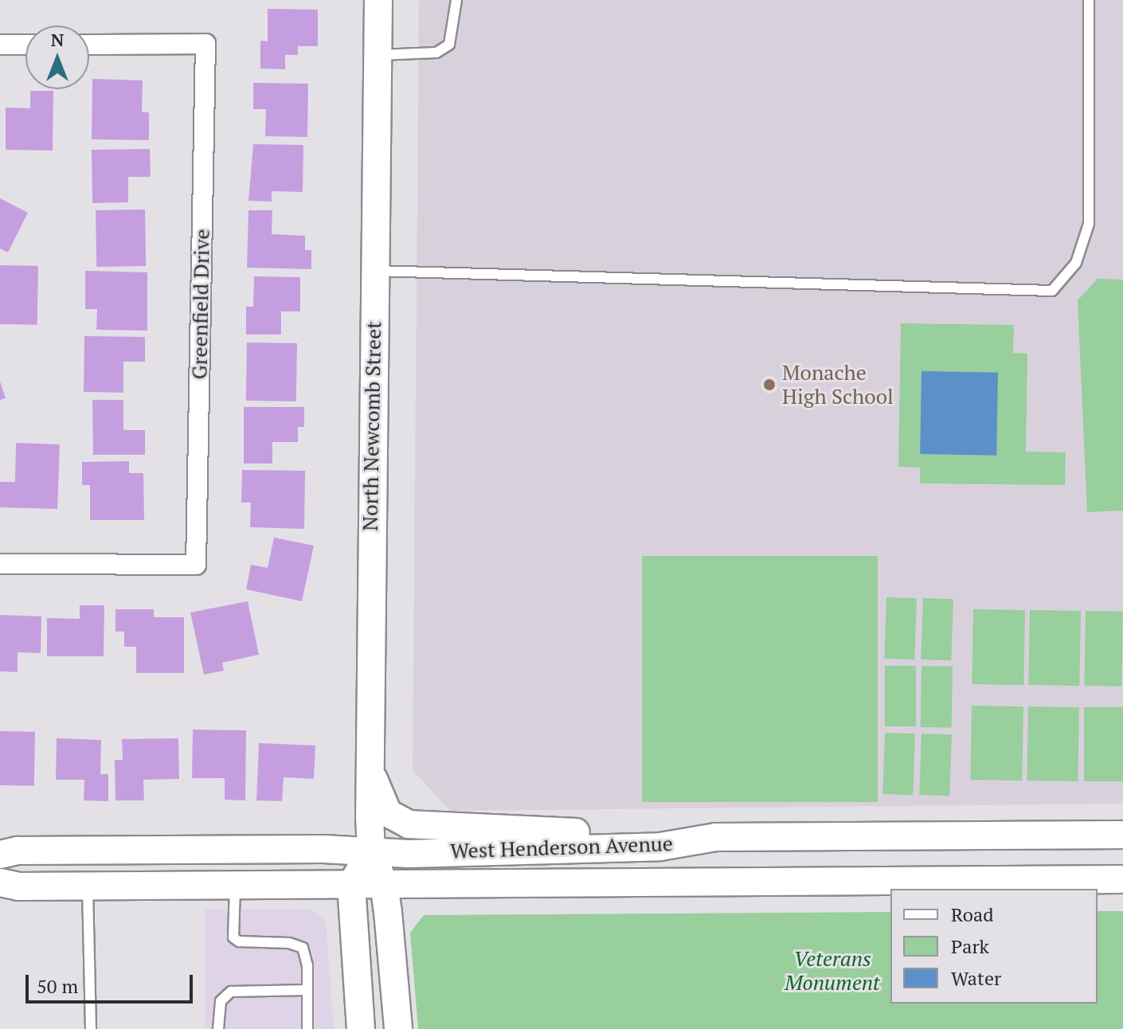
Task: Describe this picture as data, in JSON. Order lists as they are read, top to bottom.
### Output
{
  "streets": {
    "main road": ["North Newcomb Street", "West Henderson Avenue"],
    "street": ["Greenfield Drive"]
  },
  "crossings": [
    ["North Newcomb Street", "West Henderson Avenue"]
  ],
  "parks": ["Veterans Monument"],
  "places": ["Monache High School"],
  "legend": ["Road", "Park", "Water"],
  "scale_bar": "50 m",
  "north": "top"
}
